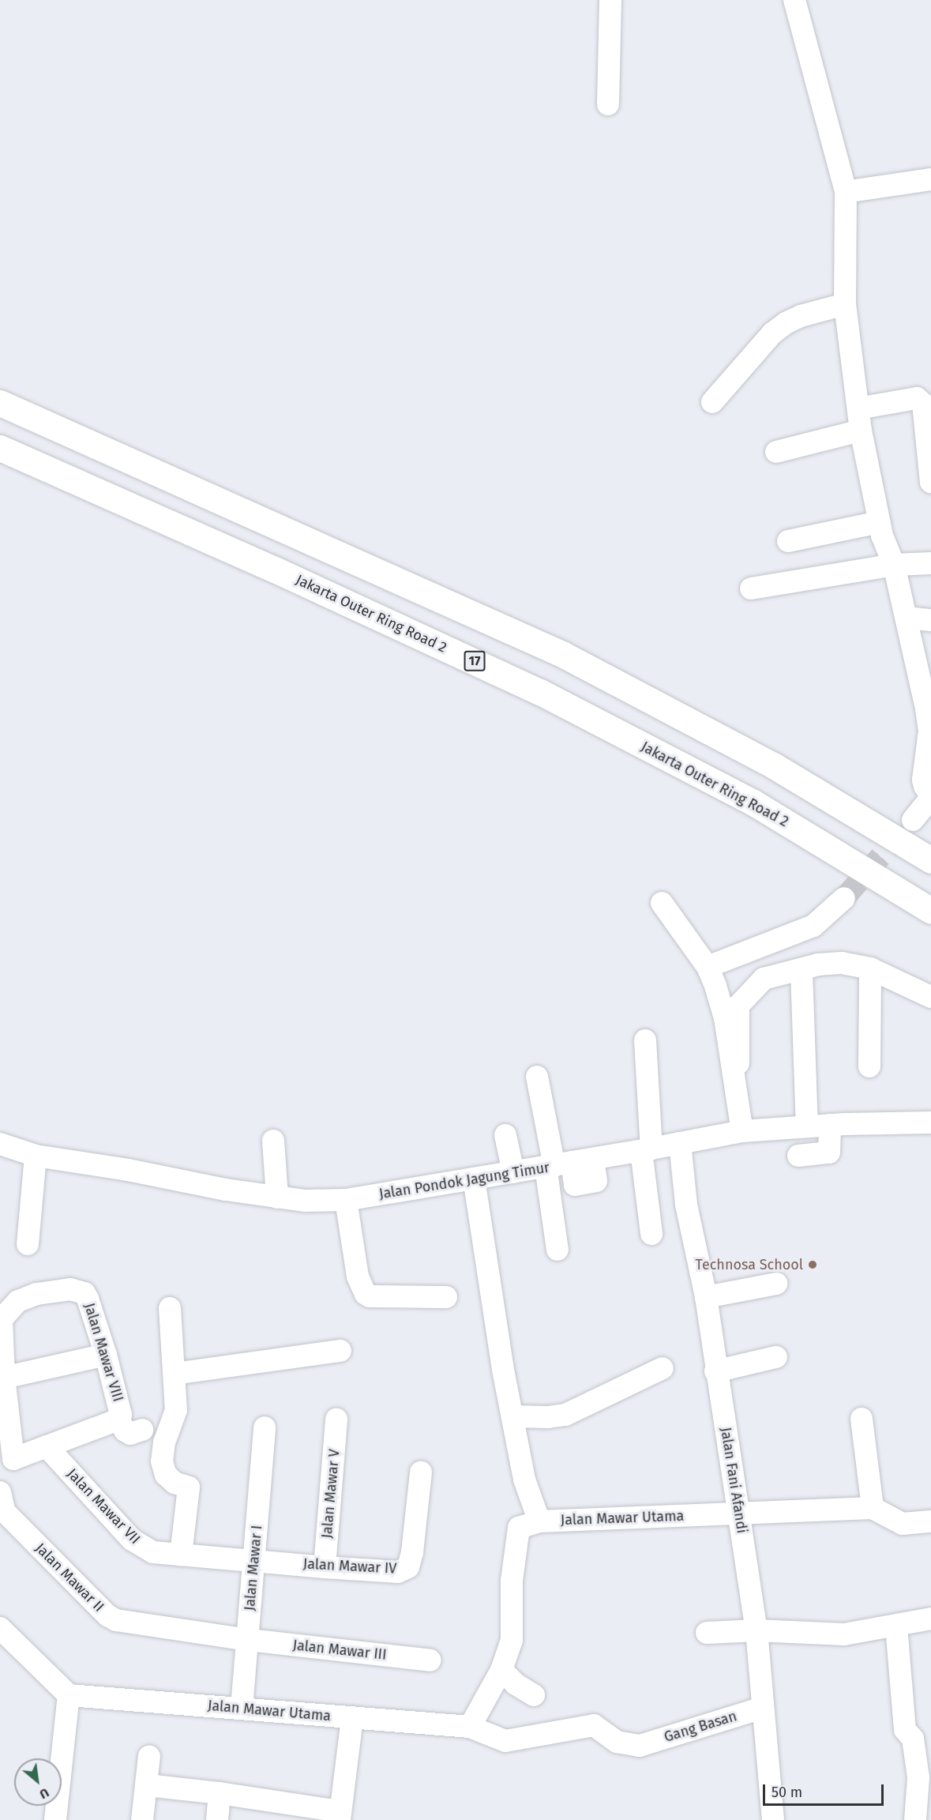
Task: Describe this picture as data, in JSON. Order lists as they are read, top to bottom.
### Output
{
  "streets": {
    "highway": ["Jakarta Outer Ring Road 2", "17"],
    "street": [
      "Jalan Pondok Jagung Timur",
      "Jalan Mawar VIII",
      "Jalan Fani Afandi",
      "Jalan Mawar V",
      "Jalan Mawar VII",
      "Jalan Mawar Utama",
      "Jalan Mawar IV",
      "Jalan Mawar I",
      "Jalan Mawar II",
      "Jalan Mawar III",
      "Gang Basan"
    ]
  },
  "crossings": [
    ["Jalan Pondok Jagung Timur", "Jalan Fani Afandi"],
    ["Jalan Mawar VIII", "Jalan Mawar VII"],
    ["Jalan Mawar VIII", "Jalan Mawar II"],
    ["Jalan Fani Afandi", "Jalan Mawar Utama"],
    ["Jalan Fani Afandi", "Gang Basan"],
    ["Jalan Mawar V", "Jalan Mawar IV"],
    ["Jalan Mawar VII", "Jalan Mawar IV"],
    ["Jalan Mawar VII", "Jalan Mawar I"],
    ["Jalan Mawar Utama", "Jalan Mawar I"],
    ["Jalan Mawar Utama", "Gang Basan"],
    ["Jalan Mawar IV", "Jalan Mawar I"],
    ["Jalan Mawar I", "Jalan Mawar II"],
    ["Jalan Mawar I", "Jalan Mawar III"],
    ["Jalan Mawar II", "Jalan Mawar III"]
  ],
  "places": ["Technosa School"],
  "scale_bar": "50 m",
  "north": "bottom right"
}
